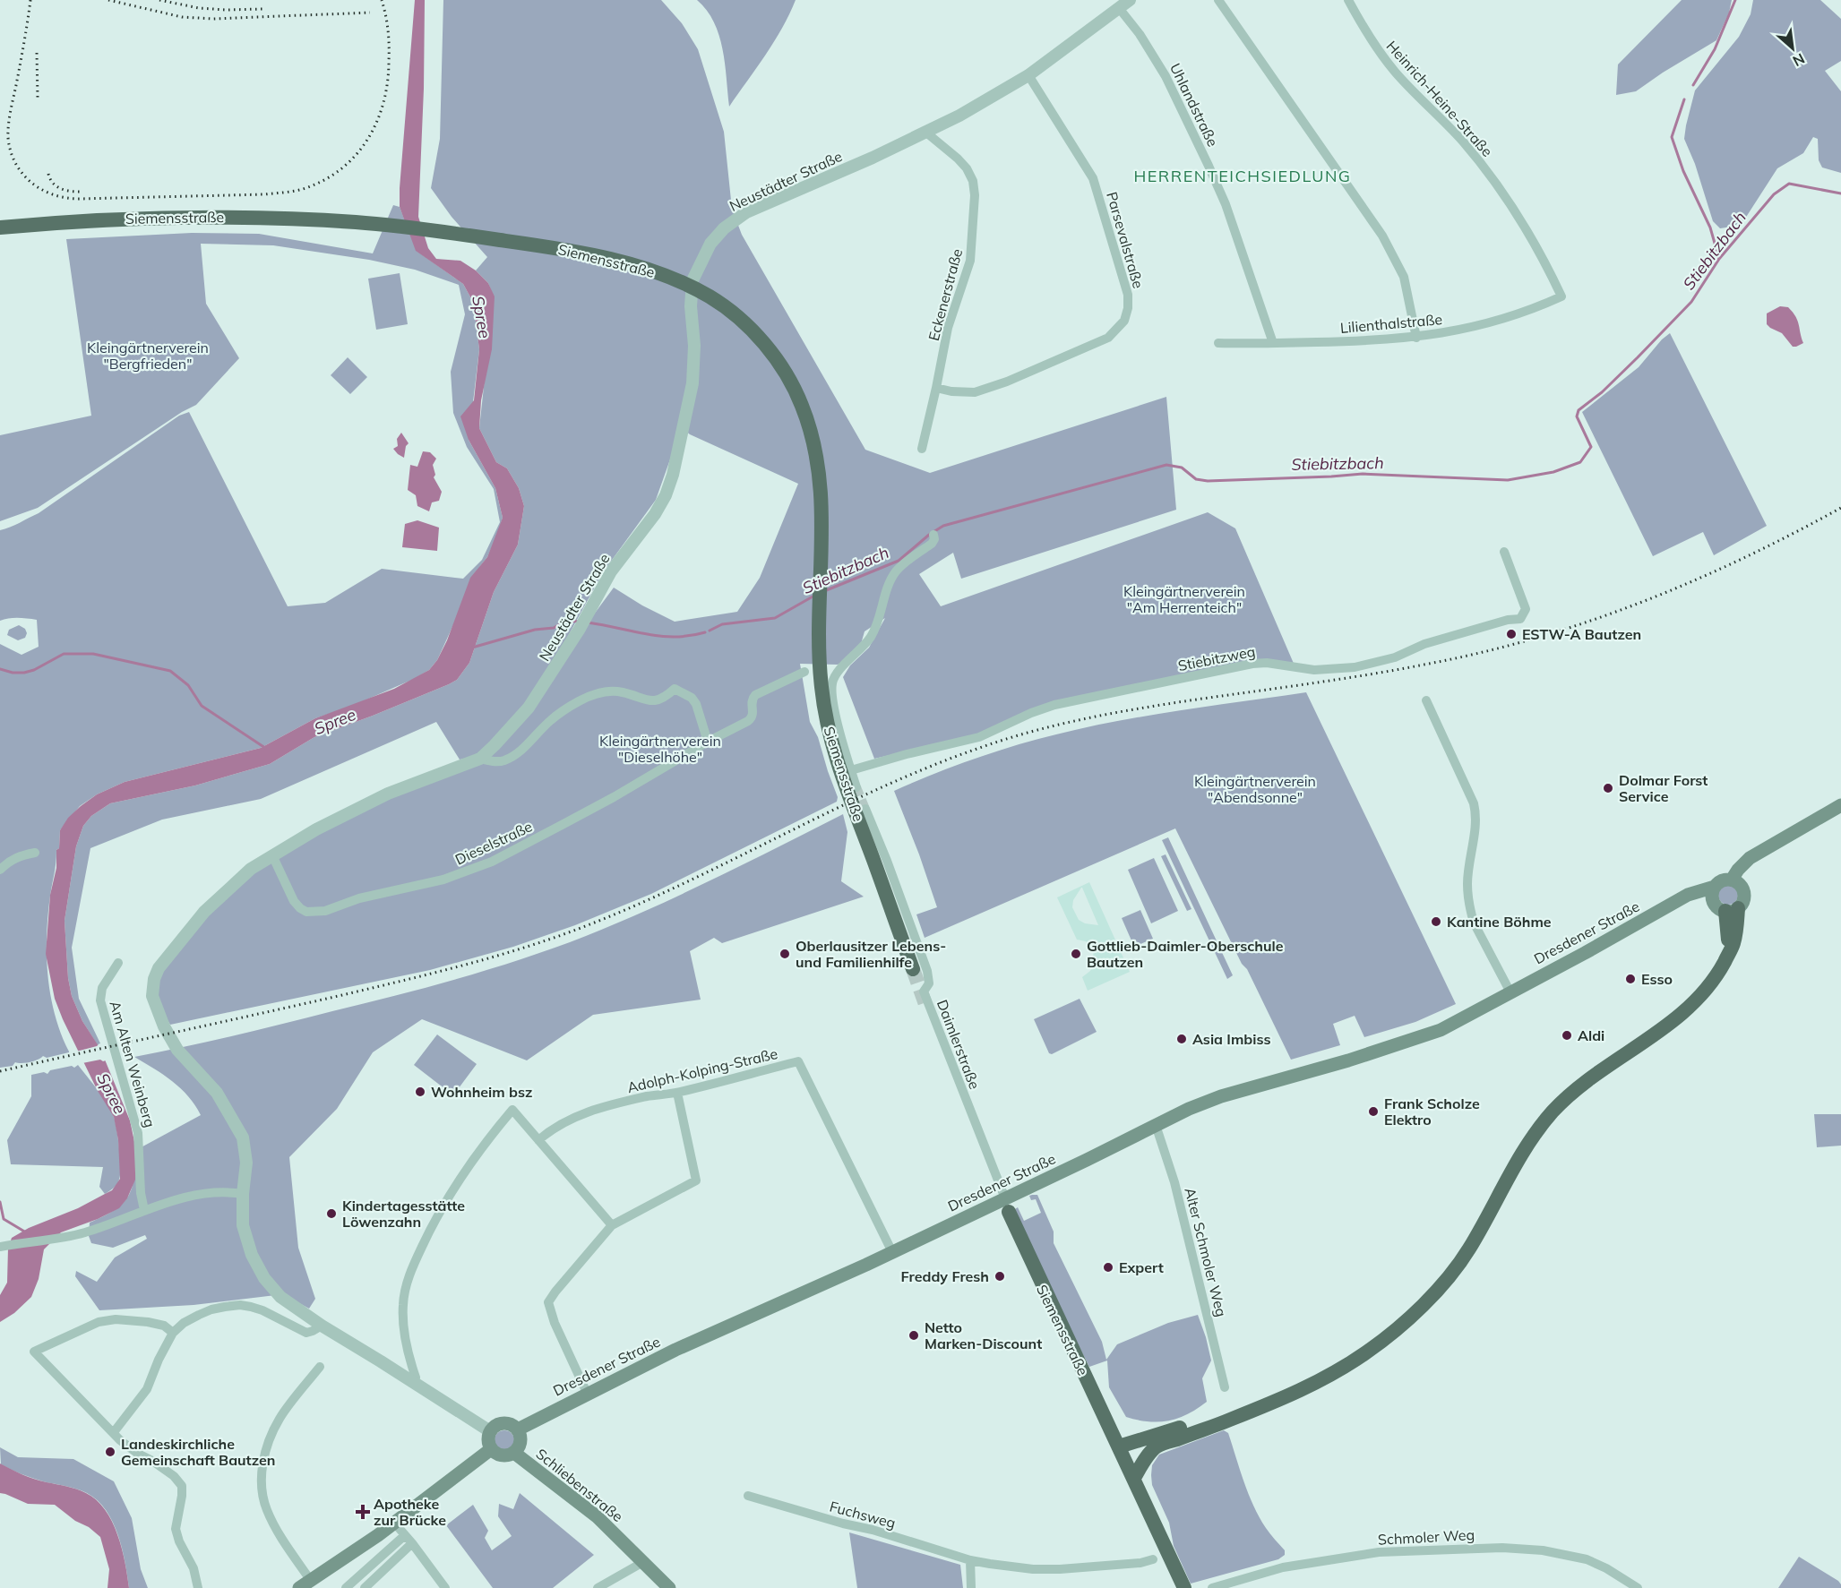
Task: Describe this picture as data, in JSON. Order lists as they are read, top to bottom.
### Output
{
  "streets": {
    "main road": ["Siemensstraße", "Dresdener Straße", "Schliebenstraße"],
    "street": [
      "Heinrich-Heine-Straße",
      "Uhlandstraße",
      "Neustädter Straße",
      "Parsevalstraße",
      "Eckenerstraße",
      "Lilienthalstraße",
      "Stiebitzweg",
      "Dieselstraße",
      "Daimlerstraße",
      "Am Alten Weinberg",
      "Adolph-Kolping-Straße",
      "Alter Schmoler Weg",
      "Fuchsweg",
      "Schmoler Weg"
    ]
  },
  "crossings": [
    ["Heinrich-Heine-Straße", "Lilienthalstraße"],
    ["Uhlandstraße", "Neustädter Straße"],
    ["Uhlandstraße", "Lilienthalstraße"],
    ["Neustädter Straße", "Siemensstraße"],
    ["Neustädter Straße", "Parsevalstraße"],
    ["Neustädter Straße", "Eckenerstraße"],
    ["Neustädter Straße", "Dieselstraße"],
    ["Siemensstraße", "Dresdener Straße"],
    ["Siemensstraße", "Daimlerstraße"],
    ["Parsevalstraße", "Eckenerstraße"],
    ["Dresdener Straße", "Daimlerstraße"],
    ["Dresdener Straße", "Adolph-Kolping-Straße"],
    ["Dresdener Straße", "Alter Schmoler Weg"],
    ["Dresdener Straße", "Schliebenstraße"]
  ],
  "districts": ["HERRENTEICHSIEDLUNG"],
  "water": ["Stiebitzbach", "Spree"],
  "parks": [
    "Kleingärtnerverein \"Bergfrieden\"",
    "Kleingärtnerverein \"Am Herrenteich\"",
    "Kleingärtnerverein \"Dieselhöhe\"",
    "Kleingärtnerverein \"Abendsonne\""
  ],
  "places": {
    "other": [
      "ESTW-A Bautzen",
      "Dolmar Forst Service",
      "Kantine Böhme",
      "Oberlausitzer Lebens- und Familienhilfe",
      "Gottlieb-Daimler-Oberschule Bautzen",
      "Esso",
      "Aldi",
      "Asia Imbiss",
      "Wohnheim bsz",
      "Frank Scholze Elektro",
      "Kindertagesstätte Löwenzahn",
      "Expert",
      "Freddy Fresh",
      "Netto Marken-Discount",
      "Landeskirchliche Gemeinschaft Bautzen"
    ],
    "health": ["Apotheke zur Brücke"]
  },
  "north": "bottom right"
}
